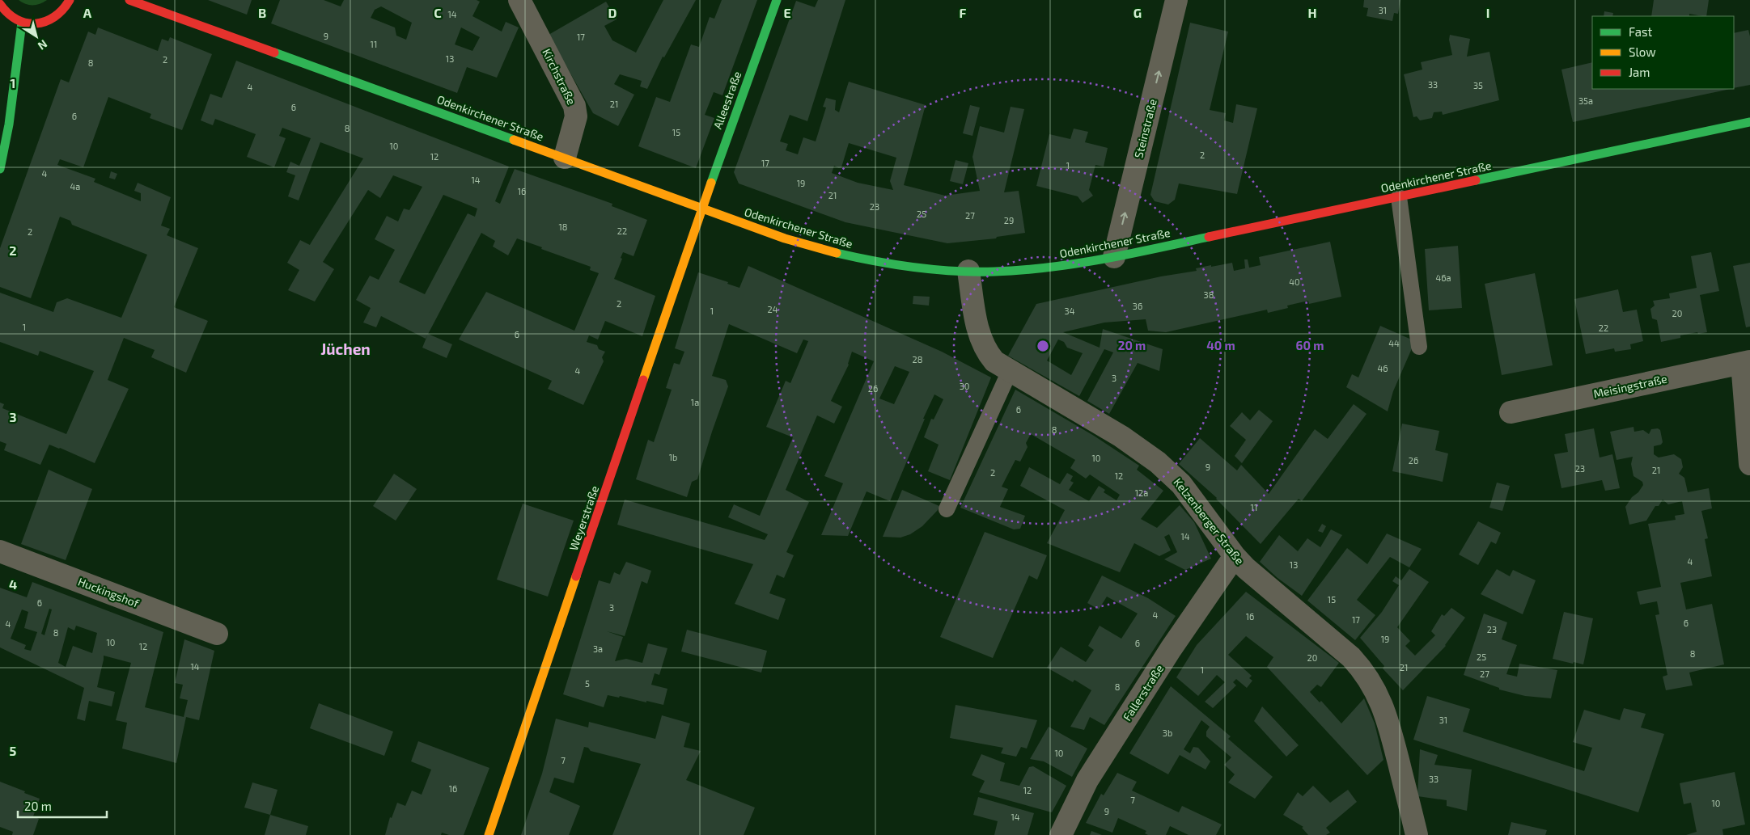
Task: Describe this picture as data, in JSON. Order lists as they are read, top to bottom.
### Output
{
  "streets": {
    "main road": ["Alleestraße", "Odenkirchener Straße", "Weyerstraße"],
    "street": [
      "Kirchstraße",
      "Steinstraße",
      "Meisingstraße",
      "Kelzenberger Straße",
      "Huckingshof",
      "Fallerstraße"
    ]
  },
  "crossings": [
    ["Kirchstraße", "Odenkirchener Straße"],
    ["Alleestraße", "Odenkirchener Straße"],
    ["Alleestraße", "Weyerstraße"],
    ["Odenkirchener Straße", "Steinstraße"],
    ["Odenkirchener Straße", "Weyerstraße"],
    ["Odenkirchener Straße", "Kelzenberger Straße"],
    ["Kelzenberger Straße", "Fallerstraße"]
  ],
  "one_way": ["Steinstraße"],
  "districts": ["Jüchen"],
  "house_numbers": [
    "31",
    "14",
    "9",
    "17",
    "11",
    "13",
    "2",
    "8",
    "33",
    "35",
    "4",
    "35a",
    "21",
    "6",
    "6",
    "8",
    "15",
    "10",
    "2",
    "12",
    "17",
    "1",
    "4",
    "14",
    "19",
    "4a",
    "16",
    "21",
    "23",
    "25",
    "27",
    "29",
    "18",
    "22",
    "2",
    "46a",
    "40",
    "38",
    "2",
    "36",
    "24",
    "1",
    "34",
    "20",
    "1",
    "22",
    "6",
    "44",
    "28",
    "46",
    "4",
    "3",
    "30",
    "26",
    "1a",
    "6",
    "8",
    "1b",
    "10",
    "26",
    "9",
    "23",
    "21",
    "2",
    "12",
    "12a",
    "11",
    "14",
    "4",
    "13",
    "15",
    "6",
    "3",
    "4",
    "16",
    "17",
    "6",
    "4",
    "23",
    "8",
    "19",
    "10",
    "6",
    "12",
    "3a",
    "8",
    "25",
    "20",
    "14",
    "21",
    "1",
    "27",
    "5",
    "8",
    "31",
    "3b",
    "10",
    "7",
    "33",
    "16",
    "12",
    "7",
    "10",
    "9",
    "14"
  ],
  "legend": ["Fast", "Slow", "Jam"],
  "scale_bar": "20 m",
  "north": "bottom right",
  "grid": {
    "columns": [
      "A",
      "B",
      "C",
      "D",
      "E",
      "F",
      "G",
      "H",
      "I"
    ],
    "rows": [
      "1",
      "2",
      "3",
      "4",
      "5"
    ]
  },
  "rings": ["20 m", "40 m", "60 m"]
}
